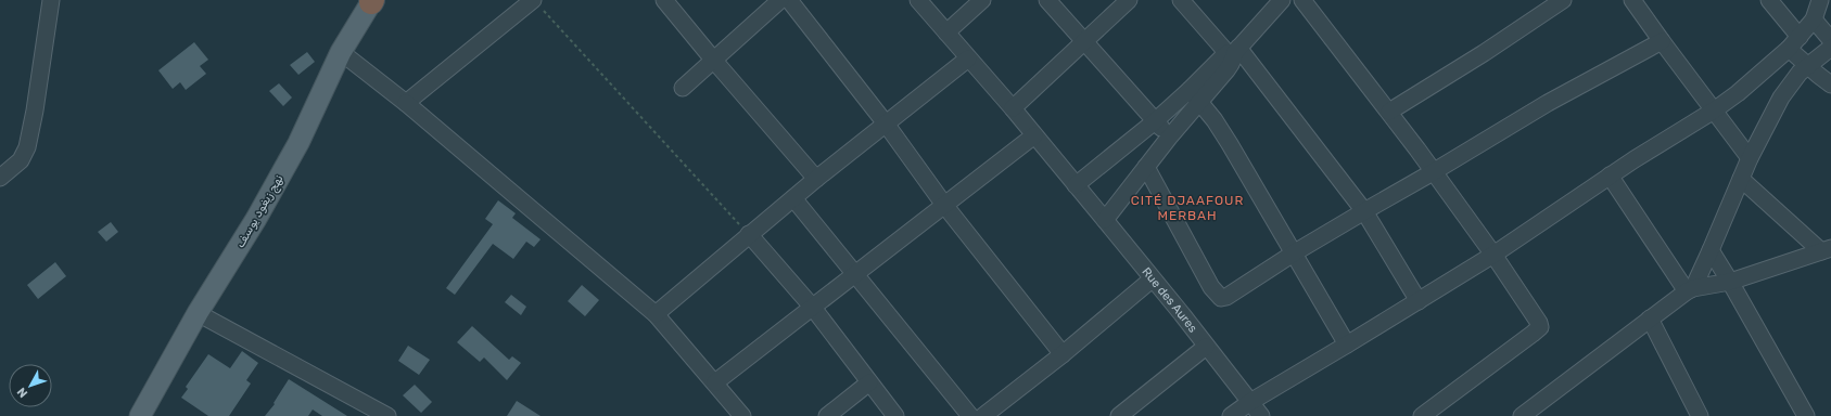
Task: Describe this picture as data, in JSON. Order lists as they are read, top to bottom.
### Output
{
  "streets": {
    "main road": ["نهج زيغود يوسف"],
    "street": ["Rue des Aures"]
  },
  "districts": ["CITÉ DJAAFOUR MERBAH"],
  "north": "bottom left"
}
